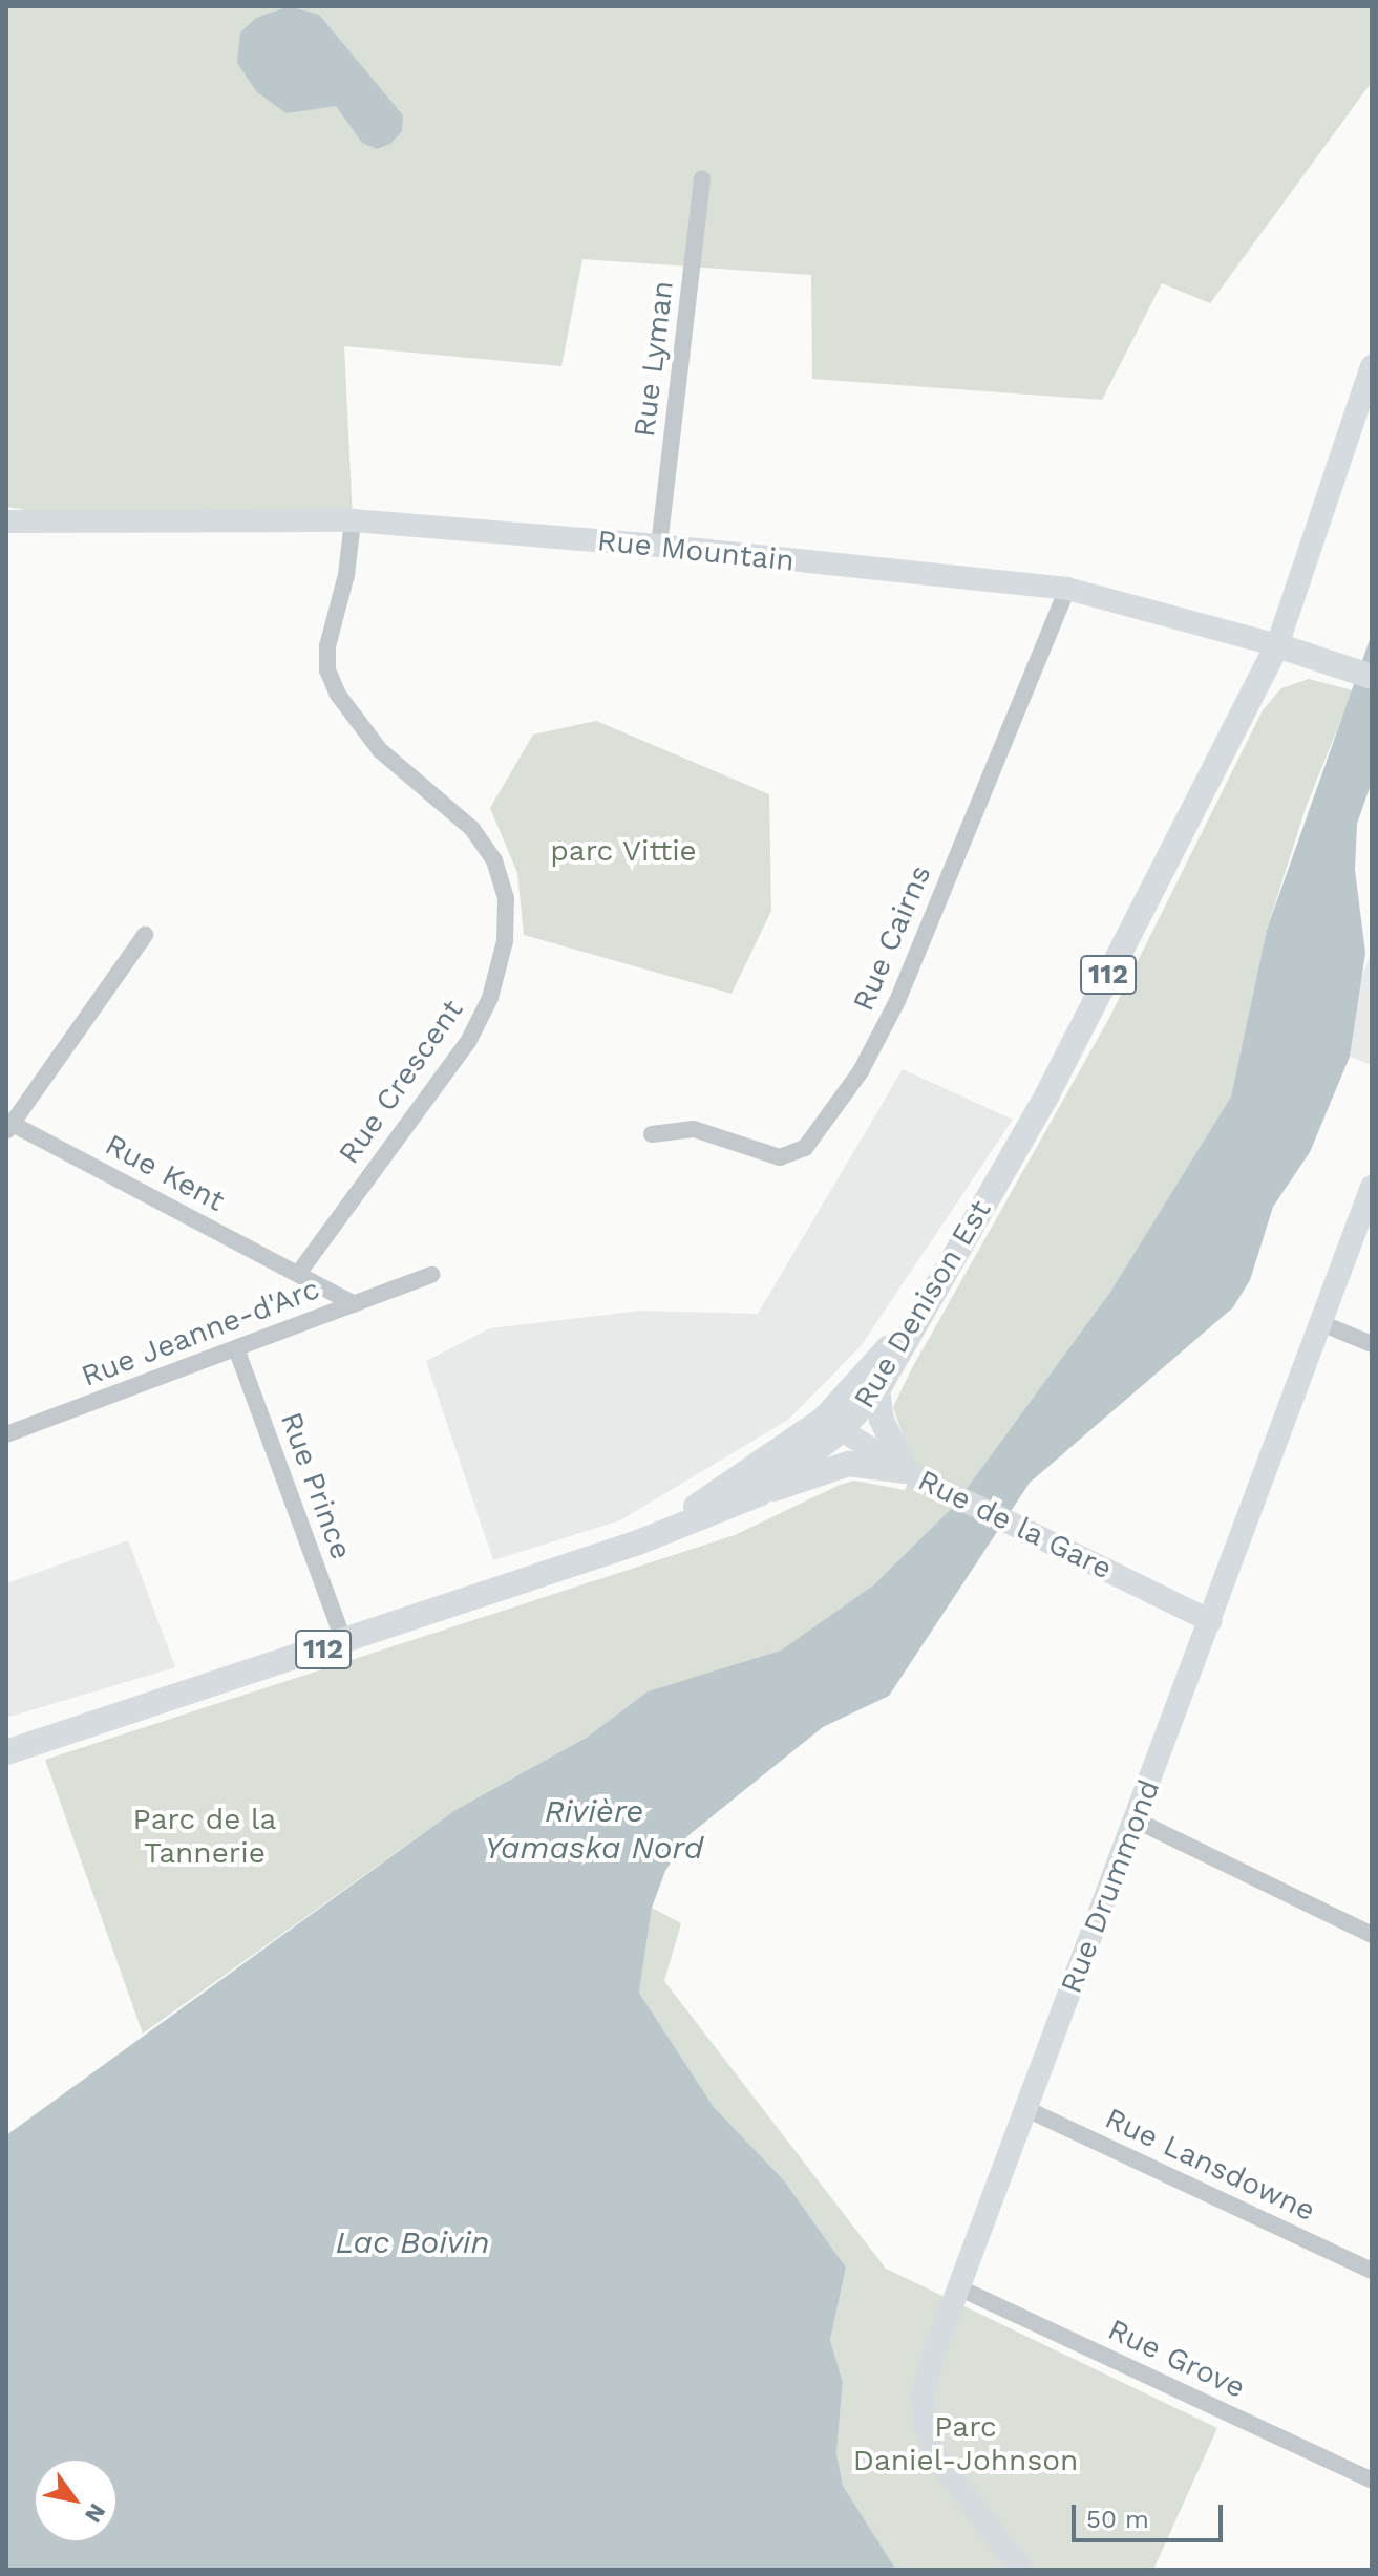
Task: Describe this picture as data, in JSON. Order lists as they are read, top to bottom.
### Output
{
  "streets": {
    "main road": ["Rue Mountain", "112", "Rue Denison Est"],
    "street": [
      "Rue Lyman",
      "Rue Cairns",
      "Rue Crescent",
      "Rue Kent",
      "Rue Jeanne-d'Arc",
      "Rue Prince",
      "Rue de la Gare",
      "Rue Drummond",
      "Rue Lansdowne",
      "Rue Grove"
    ]
  },
  "crossings": [
    ["Rue Lyman", "Rue Mountain"],
    ["Rue Mountain", "Rue Cairns"],
    ["Rue Mountain", "Rue Crescent"],
    ["Rue Mountain", "Rue Denison Est"],
    ["Rue Crescent", "Rue Kent"],
    ["Rue Crescent", "Rue Jeanne-d'Arc"],
    ["Rue Kent", "Rue Jeanne-d'Arc"],
    ["Rue Denison Est", "Rue Prince"],
    ["Rue Denison Est", "Rue de la Gare"],
    ["Rue Jeanne-d'Arc", "Rue Prince"],
    ["Rue de la Gare", "Rue Drummond"],
    ["Rue Drummond", "Rue Lansdowne"],
    ["Rue Drummond", "Rue Grove"]
  ],
  "water": ["Rivière Yamaska Nord", "Lac Boivin"],
  "parks": ["parc Vittie", "Parc de la Tannerie", "Parc Daniel-Johnson"],
  "scale_bar": "50 m",
  "north": "bottom right"
}
